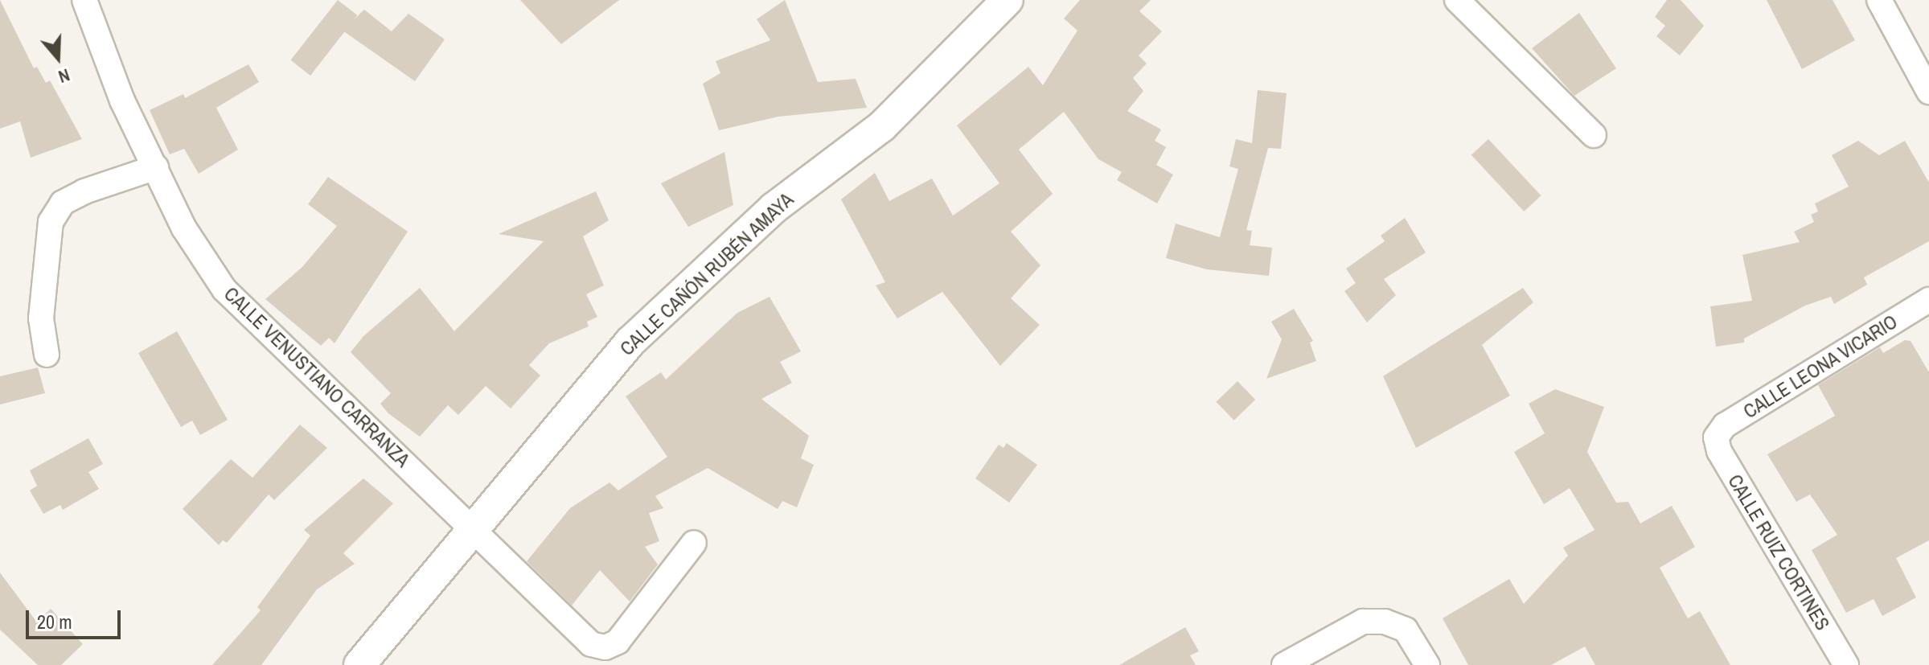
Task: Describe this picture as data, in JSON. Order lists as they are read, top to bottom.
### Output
{
  "streets": {
    "street": [
      "CALLE CAÑÓN RUBÉN AMAYA",
      "CALLE LEONA VICARIO",
      "CALLE VENUSTIANO CARRANZA",
      "CALLE RUIZ CORTINES"
    ]
  },
  "crossings": [
    ["CALLE CAÑÓN RUBÉN AMAYA", "CALLE VENUSTIANO CARRANZA"],
    ["CALLE LEONA VICARIO", "CALLE RUIZ CORTINES"]
  ],
  "scale_bar": "20 m",
  "north": "bottom"
}
